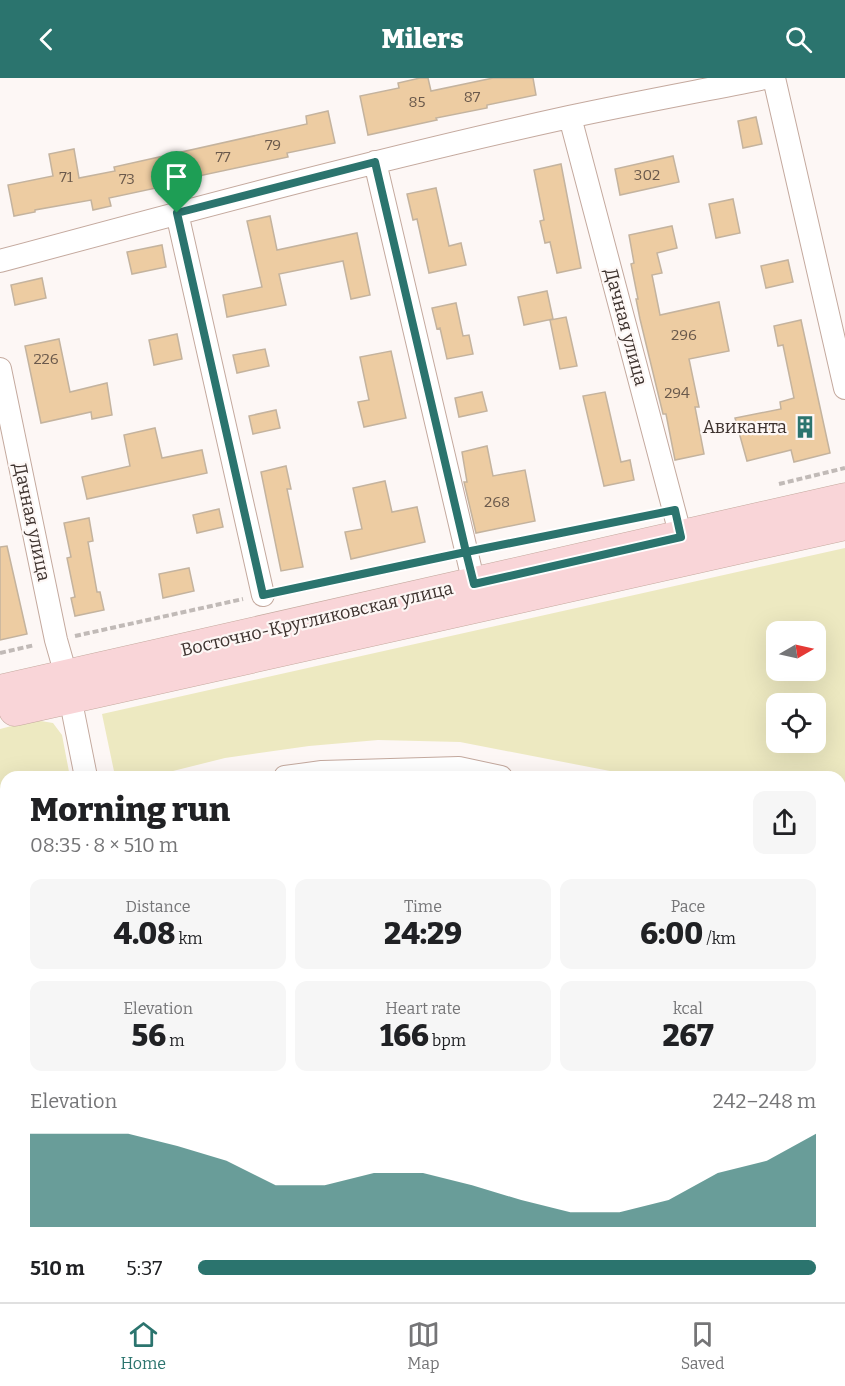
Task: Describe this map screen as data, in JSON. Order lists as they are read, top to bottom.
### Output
{
  "streets": {
    "main road": ["Восточно-Кругликовская улица"],
    "street": ["Дачная улица"]
  },
  "crossings": [
    ["Дачная улица", "Восточно-Кругликовская улица"]
  ],
  "places": {
    "building": ["Авиканта"]
  },
  "house_numbers": [
    "87",
    "85",
    "79",
    "77",
    "302",
    "71",
    "73",
    "296",
    "226",
    "294",
    "268"
  ],
  "north": "right",
  "page": {
    "header": "Milers",
    "heading": ["Morning run", "08:35 · 8 × 510 m"],
    "stats": [
      ["Distance", "4.08 km"],
      ["Time", "24:29"],
      ["Pace", "6:00 /km"],
      ["Elevation", "56 m"],
      ["Heart rate", "166 bpm"],
      ["kcal", "267"]
    ],
    "chart": ["Elevation", "242–248 m"],
    "list": [
      {
        "name": "510 m",
        "note": "5:37"
      }
    ],
    "tabs": ["Home", "Map", "Saved"]
  }
}
